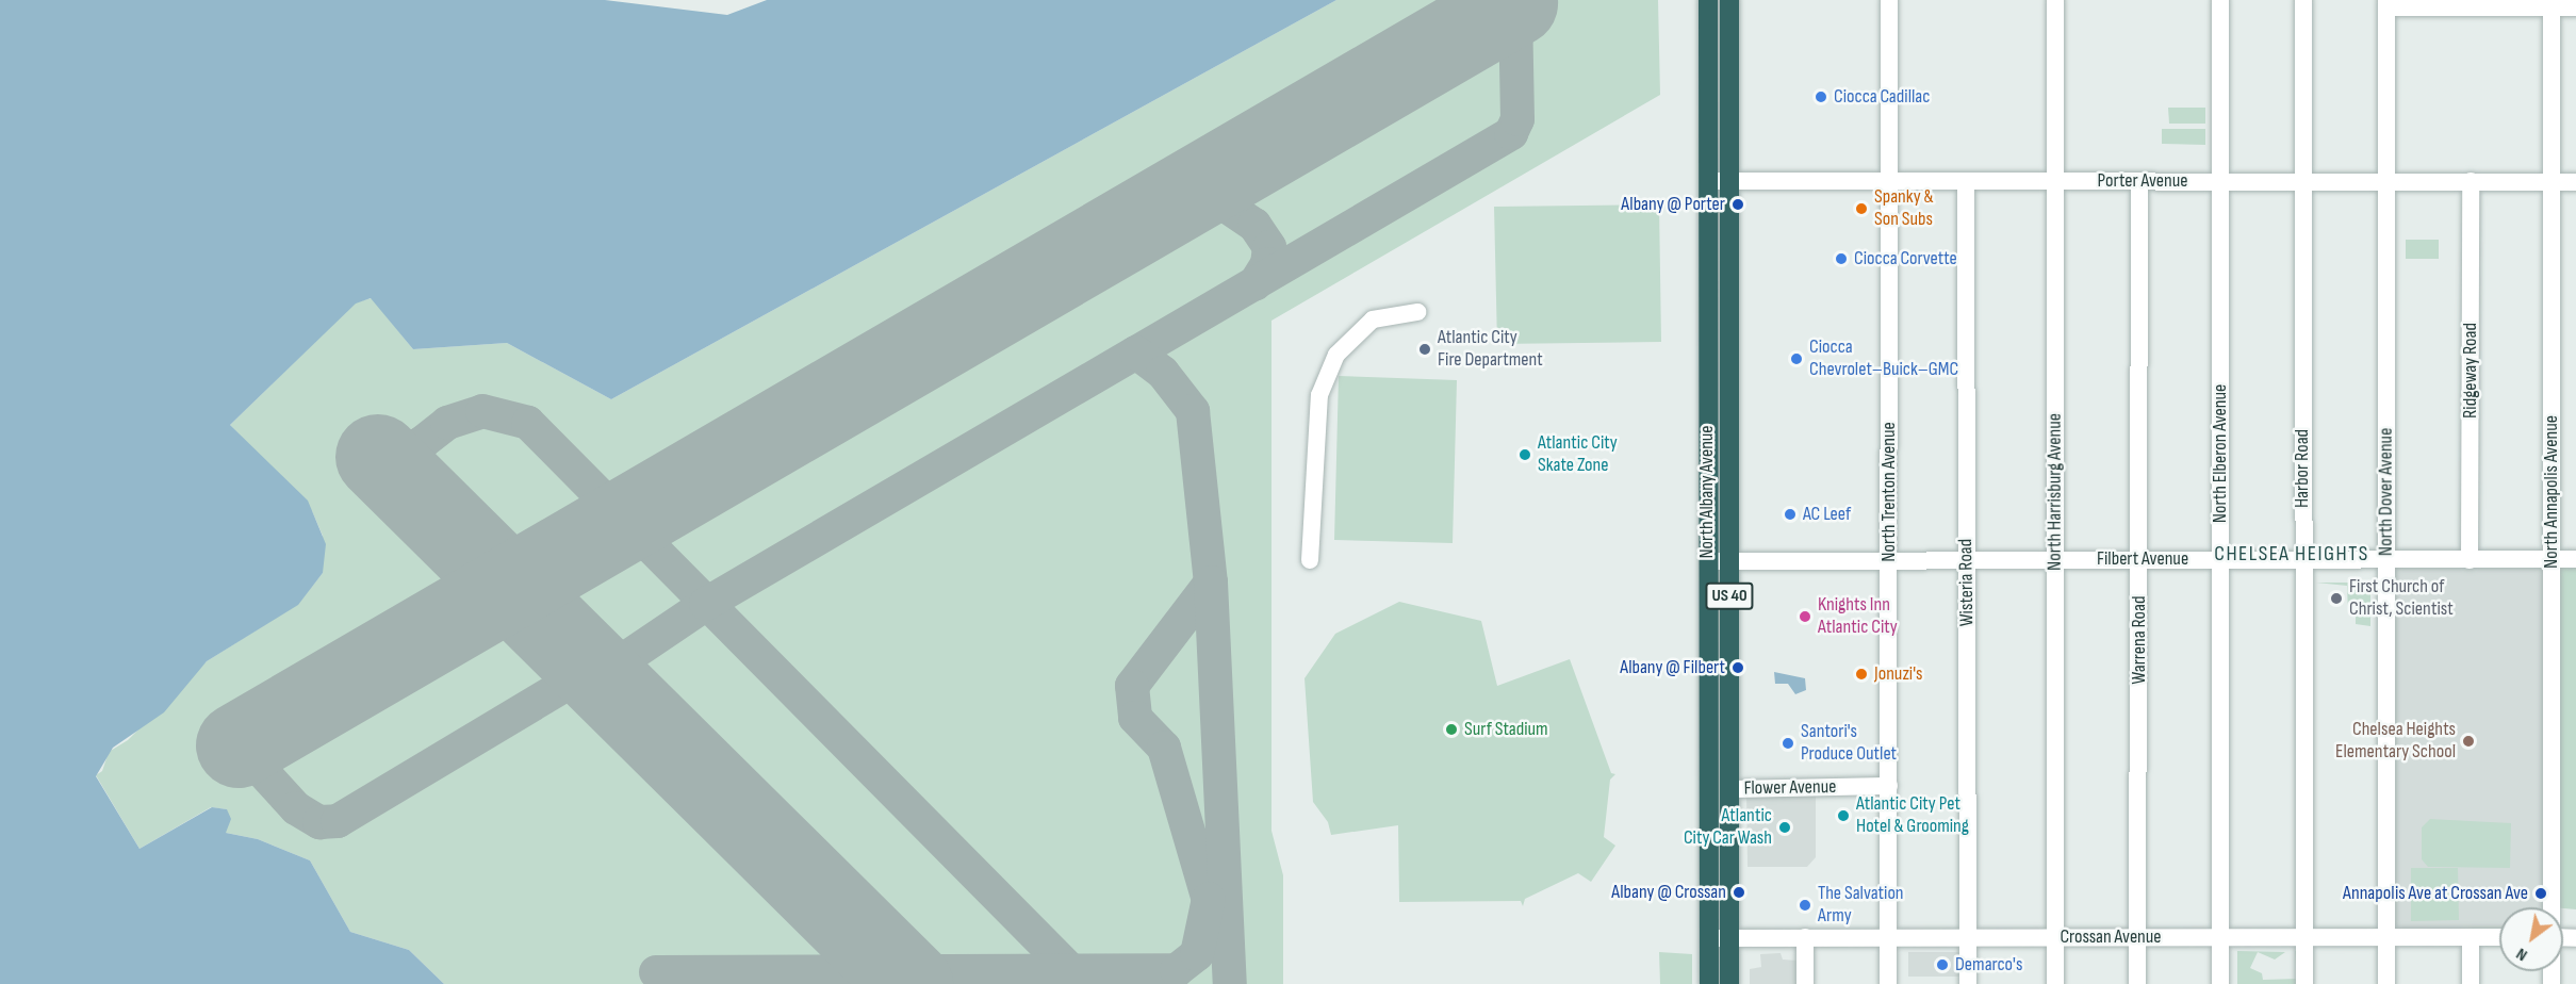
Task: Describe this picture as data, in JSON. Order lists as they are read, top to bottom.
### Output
{
  "streets": {
    "highway": ["North Albany Avenue", "US 40"],
    "street": [
      "Porter Avenue",
      "Ridgeway Road",
      "North Elberon Avenue",
      "Harbor Road",
      "North Trenton Avenue",
      "North Harrisburg Avenue",
      "North Dover Avenue",
      "North Annapolis Avenue",
      "Filbert Avenue",
      "Wisteria Road",
      "Warrena Road",
      "Flower Avenue",
      "Crossan Avenue"
    ]
  },
  "crossings": [
    ["Porter Avenue", "Ridgeway Road"],
    ["Porter Avenue", "North Elberon Avenue"],
    ["Porter Avenue", "Harbor Road"],
    ["Porter Avenue", "North Albany Avenue"],
    ["Porter Avenue", "North Trenton Avenue"],
    ["Porter Avenue", "North Harrisburg Avenue"],
    ["Porter Avenue", "North Dover Avenue"],
    ["Porter Avenue", "North Annapolis Avenue"],
    ["Porter Avenue", "Wisteria Road"],
    ["Porter Avenue", "Warrena Road"],
    ["Ridgeway Road", "Filbert Avenue"],
    ["North Elberon Avenue", "Filbert Avenue"],
    ["North Elberon Avenue", "Crossan Avenue"],
    ["Harbor Road", "Filbert Avenue"],
    ["Harbor Road", "Crossan Avenue"],
    ["North Albany Avenue", "Filbert Avenue"],
    ["North Albany Avenue", "Flower Avenue"],
    ["North Albany Avenue", "Crossan Avenue"],
    ["North Trenton Avenue", "Filbert Avenue"],
    ["North Trenton Avenue", "Flower Avenue"],
    ["North Trenton Avenue", "Crossan Avenue"],
    ["North Harrisburg Avenue", "Filbert Avenue"],
    ["North Harrisburg Avenue", "Crossan Avenue"],
    ["North Dover Avenue", "Filbert Avenue"],
    ["North Dover Avenue", "Crossan Avenue"],
    ["North Annapolis Avenue", "Filbert Avenue"],
    ["Filbert Avenue", "Wisteria Road"],
    ["Filbert Avenue", "Warrena Road"],
    ["Wisteria Road", "Crossan Avenue"],
    ["Warrena Road", "Crossan Avenue"]
  ],
  "districts": ["CHELSEA HEIGHTS"],
  "places": [
    "Ciocca Cadillac",
    "Albany @ Porter",
    "Spanky & Son Subs",
    "Ciocca Corvette",
    "Atlantic City Fire Department",
    "Ciocca Chevrolet–Buick–GMC",
    "Atlantic City Skate Zone",
    "AC Leef",
    "First Church of Christ, Scientist",
    "Knights Inn Atlantic City",
    "Albany @ Filbert",
    "Jonuzi's",
    "Surf Stadium",
    "Chelsea Heights Elementary School",
    "Santori's Produce Outlet",
    "Atlantic City Pet Hotel & Grooming",
    "Atlantic City Car Wash",
    "Albany @ Crossan",
    "Annapolis Ave at Crossan Ave",
    "The Salvation Army",
    "Demarco's"
  ],
  "north": "bottom left"
}
